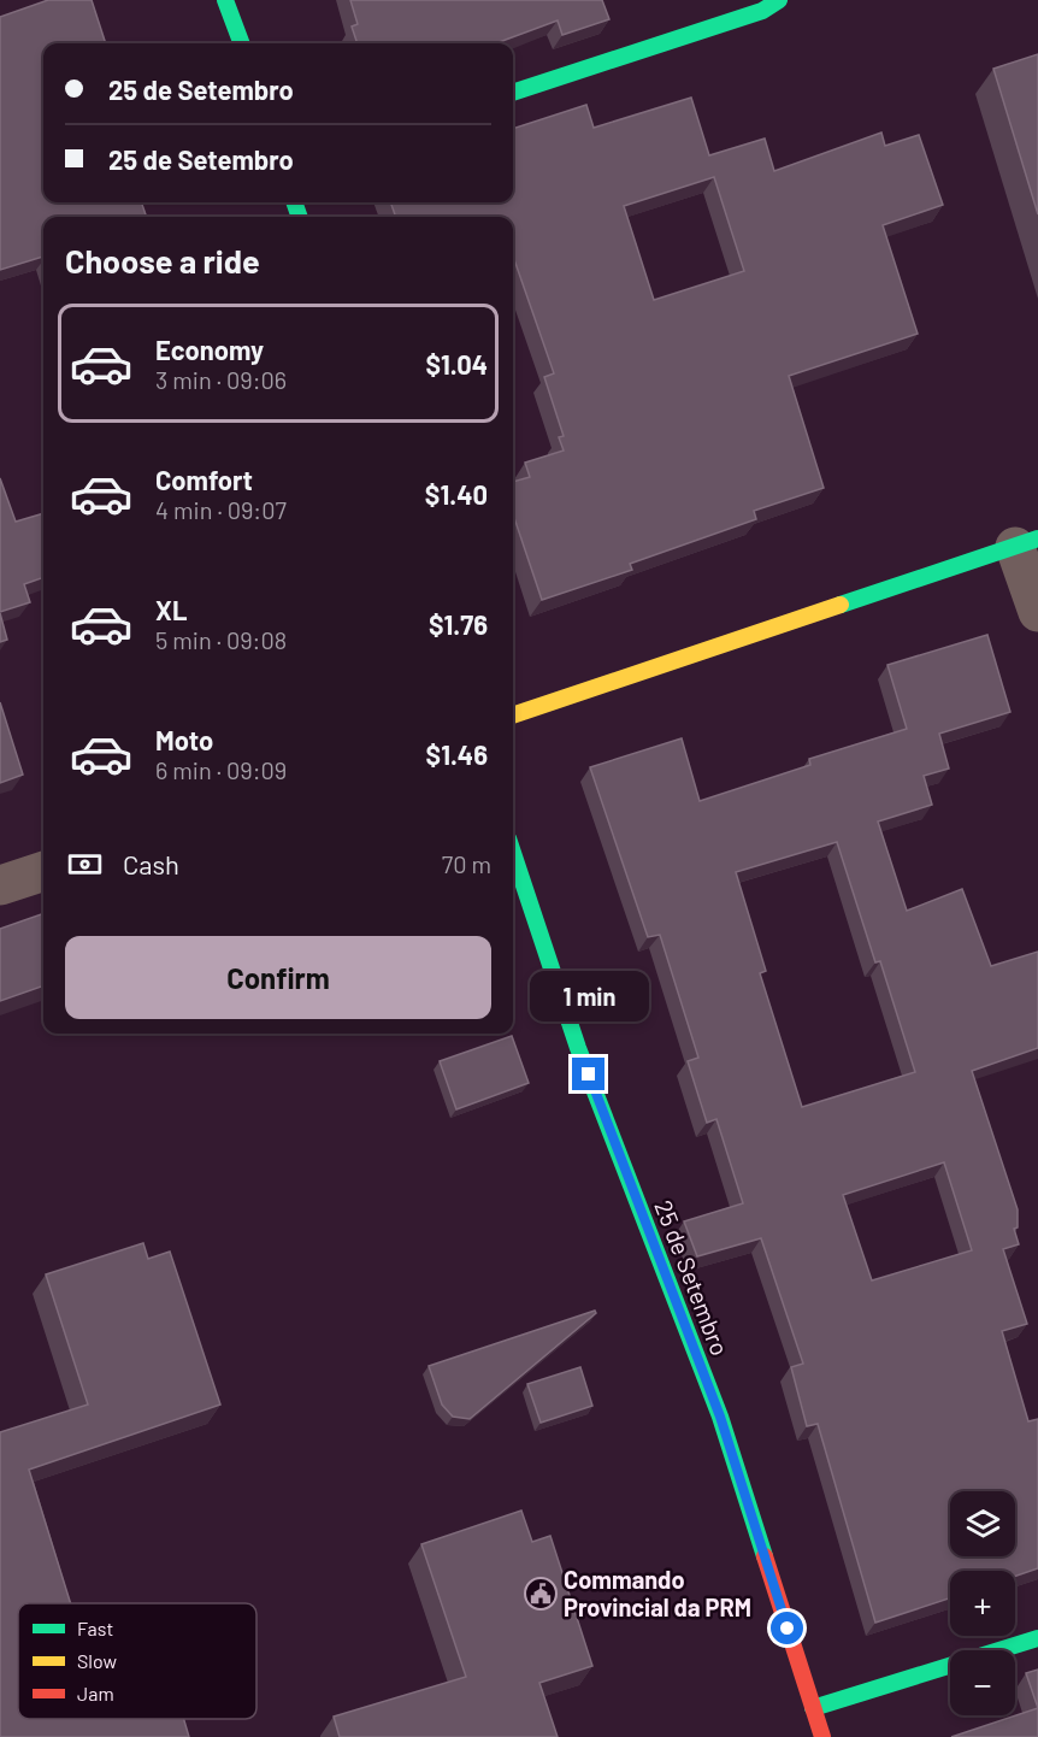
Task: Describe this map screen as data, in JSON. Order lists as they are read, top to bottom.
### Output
{
  "streets": {
    "street": ["25 de Setembro"]
  },
  "places": {
    "public building": ["Commando Provincial da PRM"]
  },
  "legend": ["Fast", "Slow", "Jam"],
  "page": {
    "banner": ["25 de Setembro", "25 de Setembro"],
    "heading": "Choose a ride",
    "list": [
      {
        "name": "Economy",
        "note": "3 min · 09:06",
        "value": "$1.04"
      },
      {
        "name": "Comfort",
        "note": "4 min · 09:07",
        "value": "$1.40"
      },
      {
        "name": "XL",
        "note": "5 min · 09:08",
        "value": "$1.76"
      },
      {
        "name": "Moto",
        "note": "6 min · 09:09",
        "value": "$1.46"
      }
    ],
    "pay": ["Cash", "70 m"],
    "buttons": "Confirm",
    "bubble": "1 min",
    "map_buttons": ["+", "−"]
  }
}
